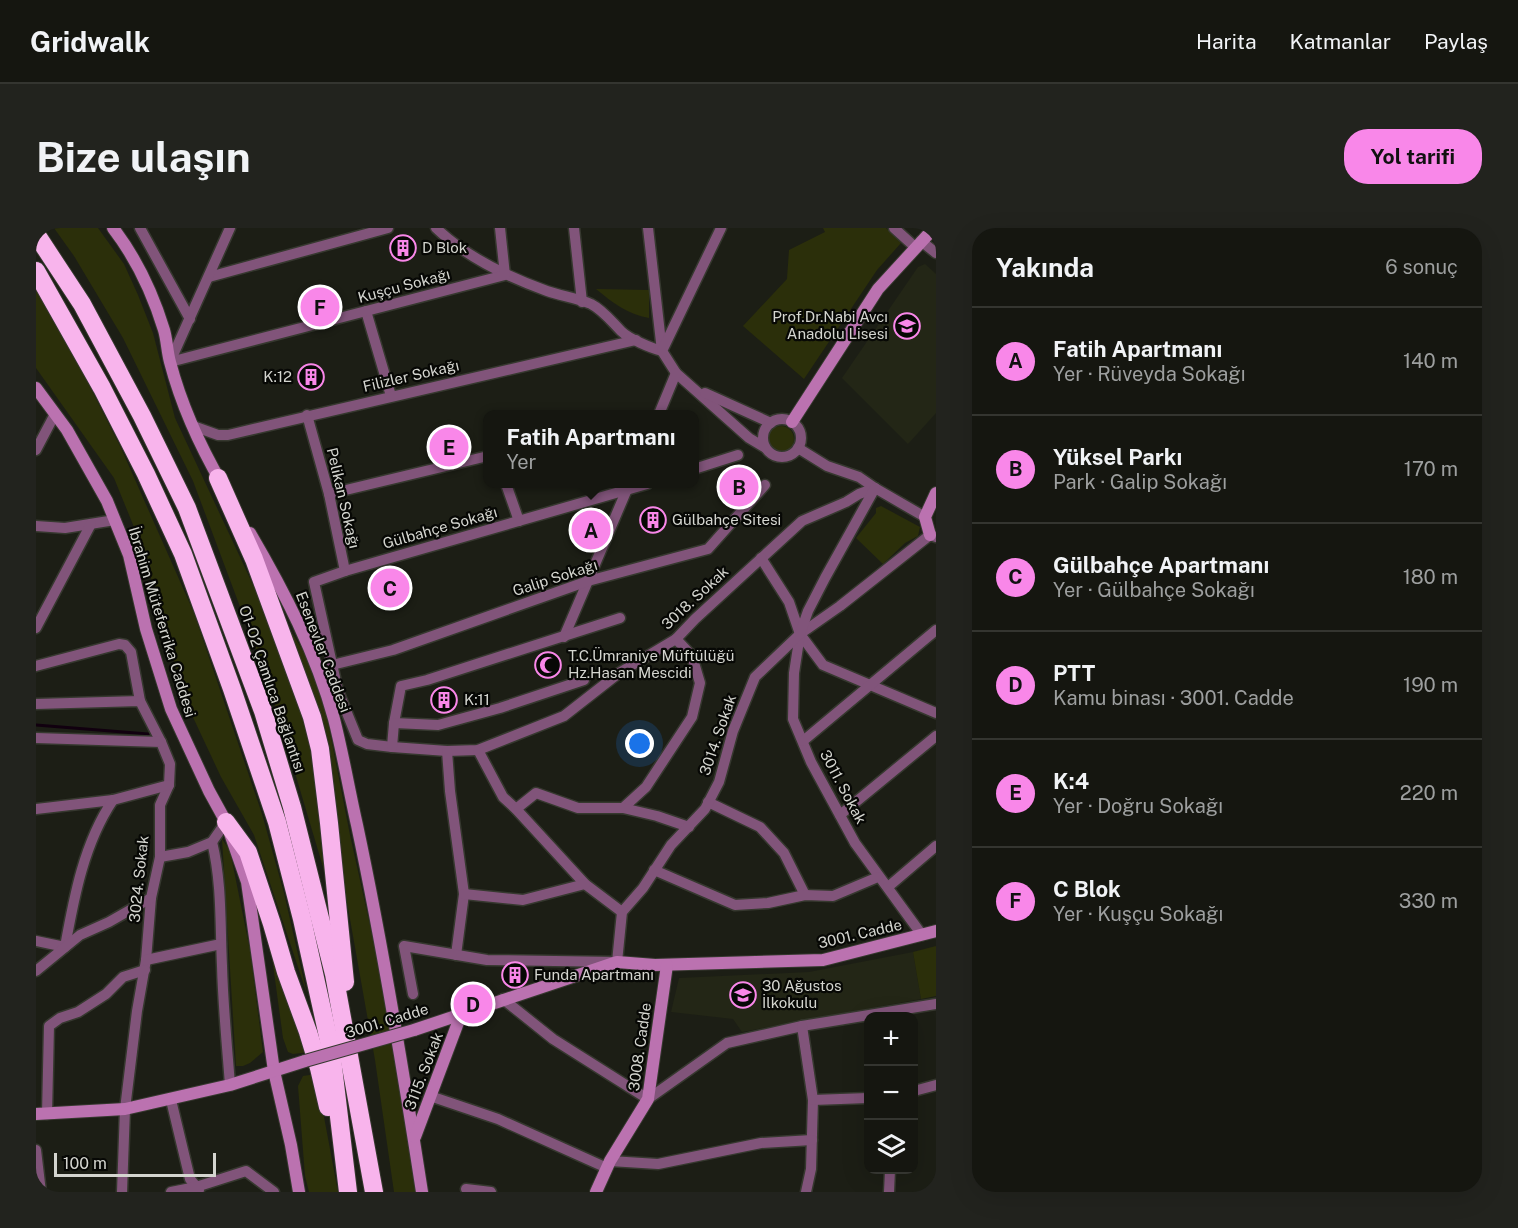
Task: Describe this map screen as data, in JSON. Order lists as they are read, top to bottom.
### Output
{
  "streets": {
    "highway": ["O1-O2 Çamlıca Bağlantısı"],
    "main road": [
      "İbrahim Müteferrika Caddesi",
      "Esenevler Caddesi",
      "3001. Cadde",
      "3008. Cadde",
      "3115. Sokak"
    ],
    "street": [
      "Kuşçu Sokağı",
      "Filizler Sokağı",
      "Pelikan Sokağı",
      "Gülbahçe Sokağı",
      "Galip Sokağı",
      "3018. Sokak",
      "3014. Sokak",
      "3011. Sokak",
      "3024. Sokak"
    ]
  },
  "crossings": [
    ["Kuşçu Sokağı", "Esenevler Caddesi"],
    ["Filizler Sokağı", "Pelikan Sokağı"],
    ["Filizler Sokağı", "Esenevler Caddesi"],
    ["Pelikan Sokağı", "Gülbahçe Sokağı"],
    ["Pelikan Sokağı", "Galip Sokağı"],
    ["Pelikan Sokağı", "3018. Sokak"],
    ["3018. Sokak", "3014. Sokak"],
    ["İbrahim Müteferrika Caddesi", "3001. Cadde"],
    ["Esenevler Caddesi", "3115. Sokak"],
    ["3014. Sokak", "3011. Sokak"],
    ["3011. Sokak", "3001. Cadde"],
    ["3024. Sokak", "3001. Cadde"],
    ["3001. Cadde", "3008. Cadde"],
    ["3001. Cadde", "3115. Sokak"]
  ],
  "places": {
    "building": [
      "D Blok",
      "K:12",
      "Gülbahçe Sitesi",
      "K:11",
      "Funda Apartmanı"
    ],
    "school or university": ["Prof.Dr.Nabi Avcı Anadolu Lisesi", "30 Ağustos İlkokulu"],
    "mosque": ["T.C.Ümraniye Müftülüğü Hz.Hasan Mescidi"]
  },
  "scale_bar": "100 m",
  "page": {
    "header": "Gridwalk",
    "nav": ["Harita", "Katmanlar", "Paylaş"],
    "buttons": "Yol tarifi",
    "title": "Bize ulaşın",
    "heading": ["Yakında", "6 sonuç"],
    "pins": [
      "F",
      "E",
      "B",
      "A",
      "C",
      "D"
    ],
    "list": [
      {
        "mark": "A",
        "name": "Fatih Apartmanı",
        "note": "Yer · Rüveyda Sokağı",
        "value": "140 m"
      },
      {
        "mark": "B",
        "name": "Yüksel Parkı",
        "note": "Park · Galip Sokağı",
        "value": "170 m"
      },
      {
        "mark": "C",
        "name": "Gülbahçe Apartmanı",
        "note": "Yer · Gülbahçe Sokağı",
        "value": "180 m"
      },
      {
        "mark": "D",
        "name": "PTT",
        "note": "Kamu binası · 3001. Cadde",
        "value": "190 m"
      },
      {
        "mark": "E",
        "name": "K:4",
        "note": "Yer · Doğru Sokağı",
        "value": "220 m"
      },
      {
        "mark": "F",
        "name": "C Blok",
        "note": "Yer · Kuşçu Sokağı",
        "value": "330 m"
      }
    ],
    "popup": ["Fatih Apartmanı", "Yer"],
    "map_buttons": ["+", "−"],
    "scale": "100 m"
  }
}
